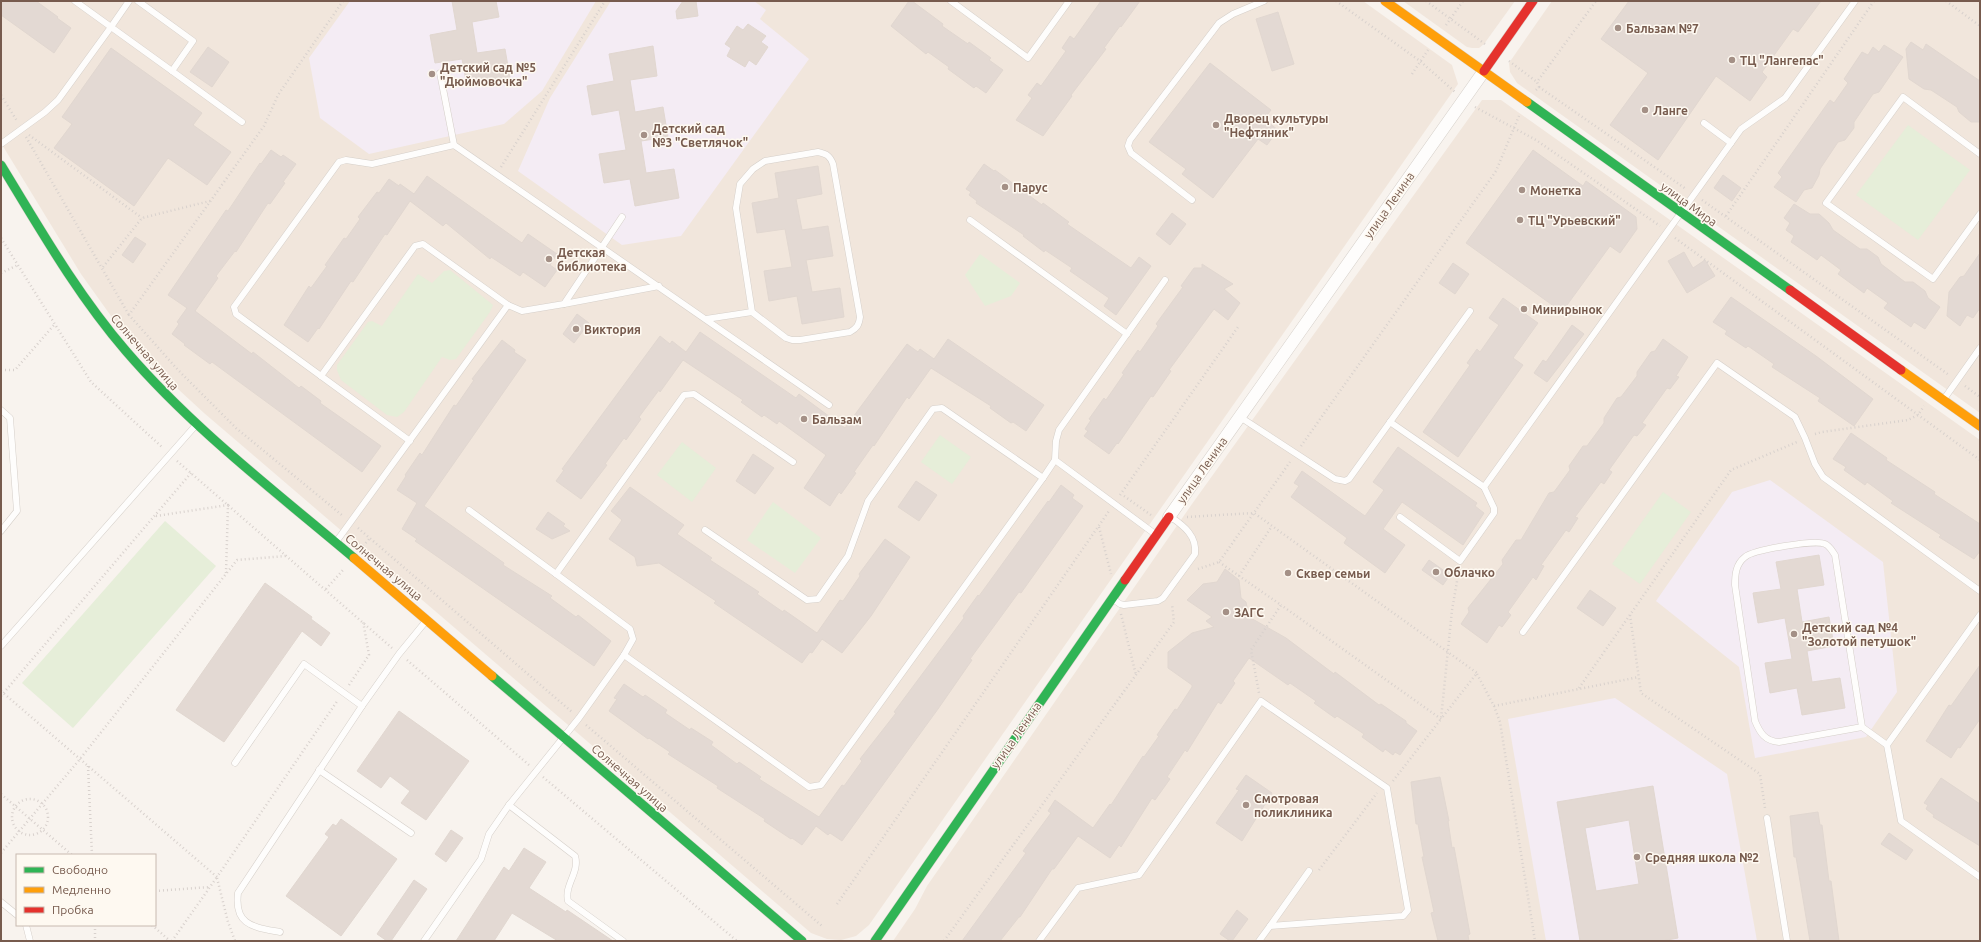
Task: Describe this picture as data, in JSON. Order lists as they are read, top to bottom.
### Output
{
  "streets": {
    "street": ["улица Мира", "улица Ленина", "Солнечная улица"]
  },
  "crossings": [
    ["улица Мира", "улица Ленина"]
  ],
  "places": [
    "Бальзам №7",
    "ТЦ \"Лангепас\"",
    "Детский сад №5 \"Дюймовочка\"",
    "Ланге",
    "Дворец культуры \"Нефтяник\"",
    "Детский сад №3 \"Светлячок\"",
    "Парус",
    "Монетка",
    "ТЦ \"Урьевский\"",
    "Детская библиотека",
    "Минирынок",
    "Виктория",
    "Бальзам",
    "Облачко",
    "Сквер семьи",
    "ЗАГС",
    "Детский сад №4 \"Золотой петушок\"",
    "Смотровая поликлиника",
    "Средняя школа №2"
  ],
  "legend": ["Свободно", "Медленно", "Пробка"]
}
